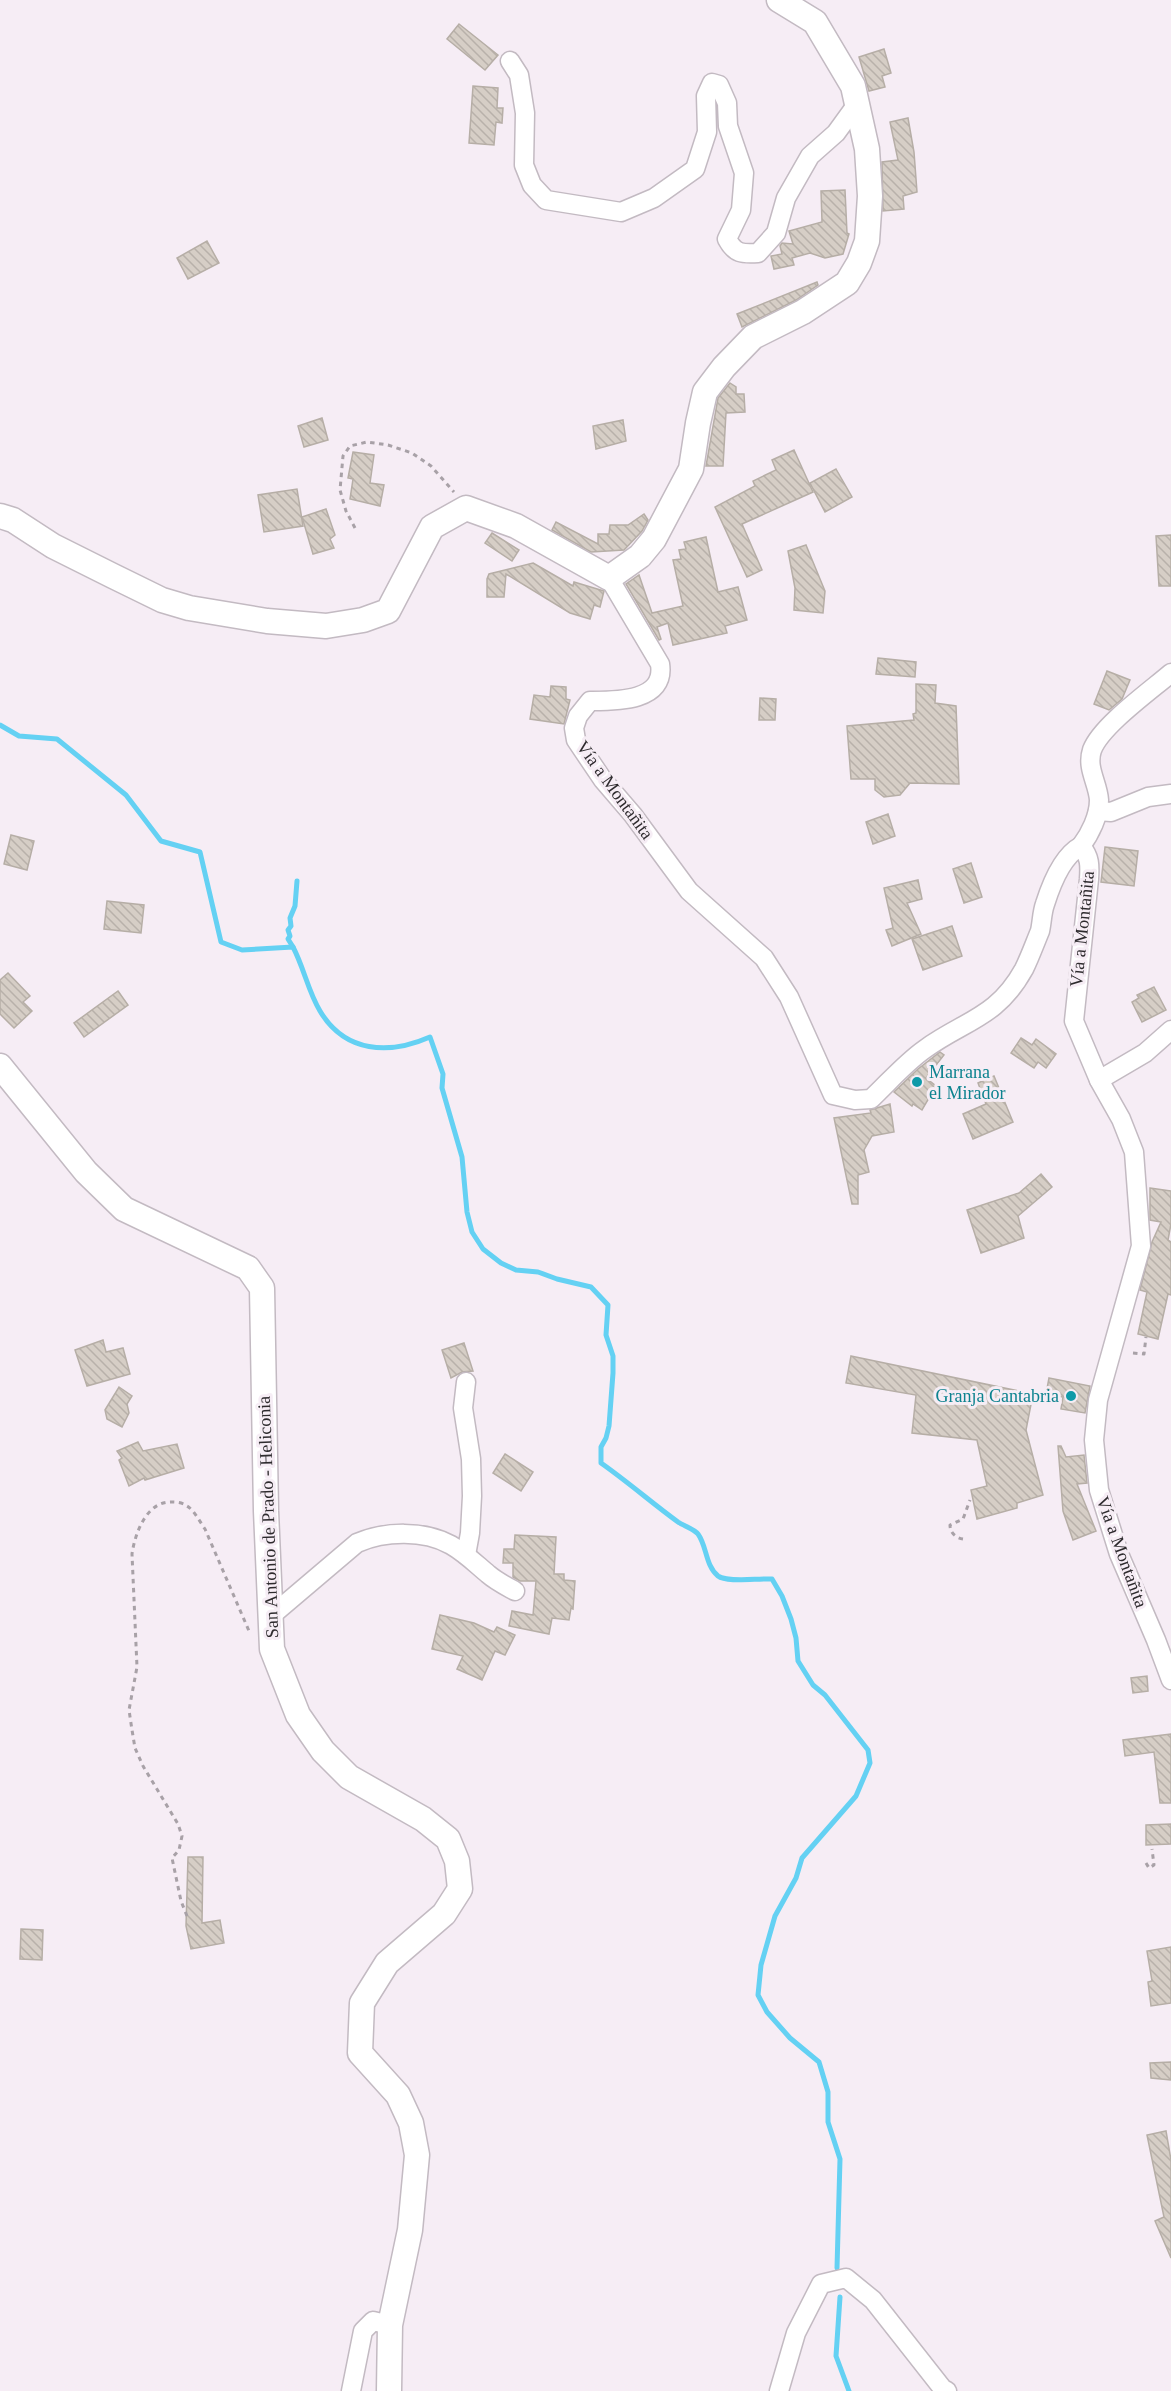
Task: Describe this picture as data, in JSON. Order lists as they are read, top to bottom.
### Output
{
  "streets": {
    "street": ["Vía a Montañita", "San Antonio de Prado - Heliconia"]
  },
  "places": ["Marrana el Mirador", "Granja Cantabria"]
}
